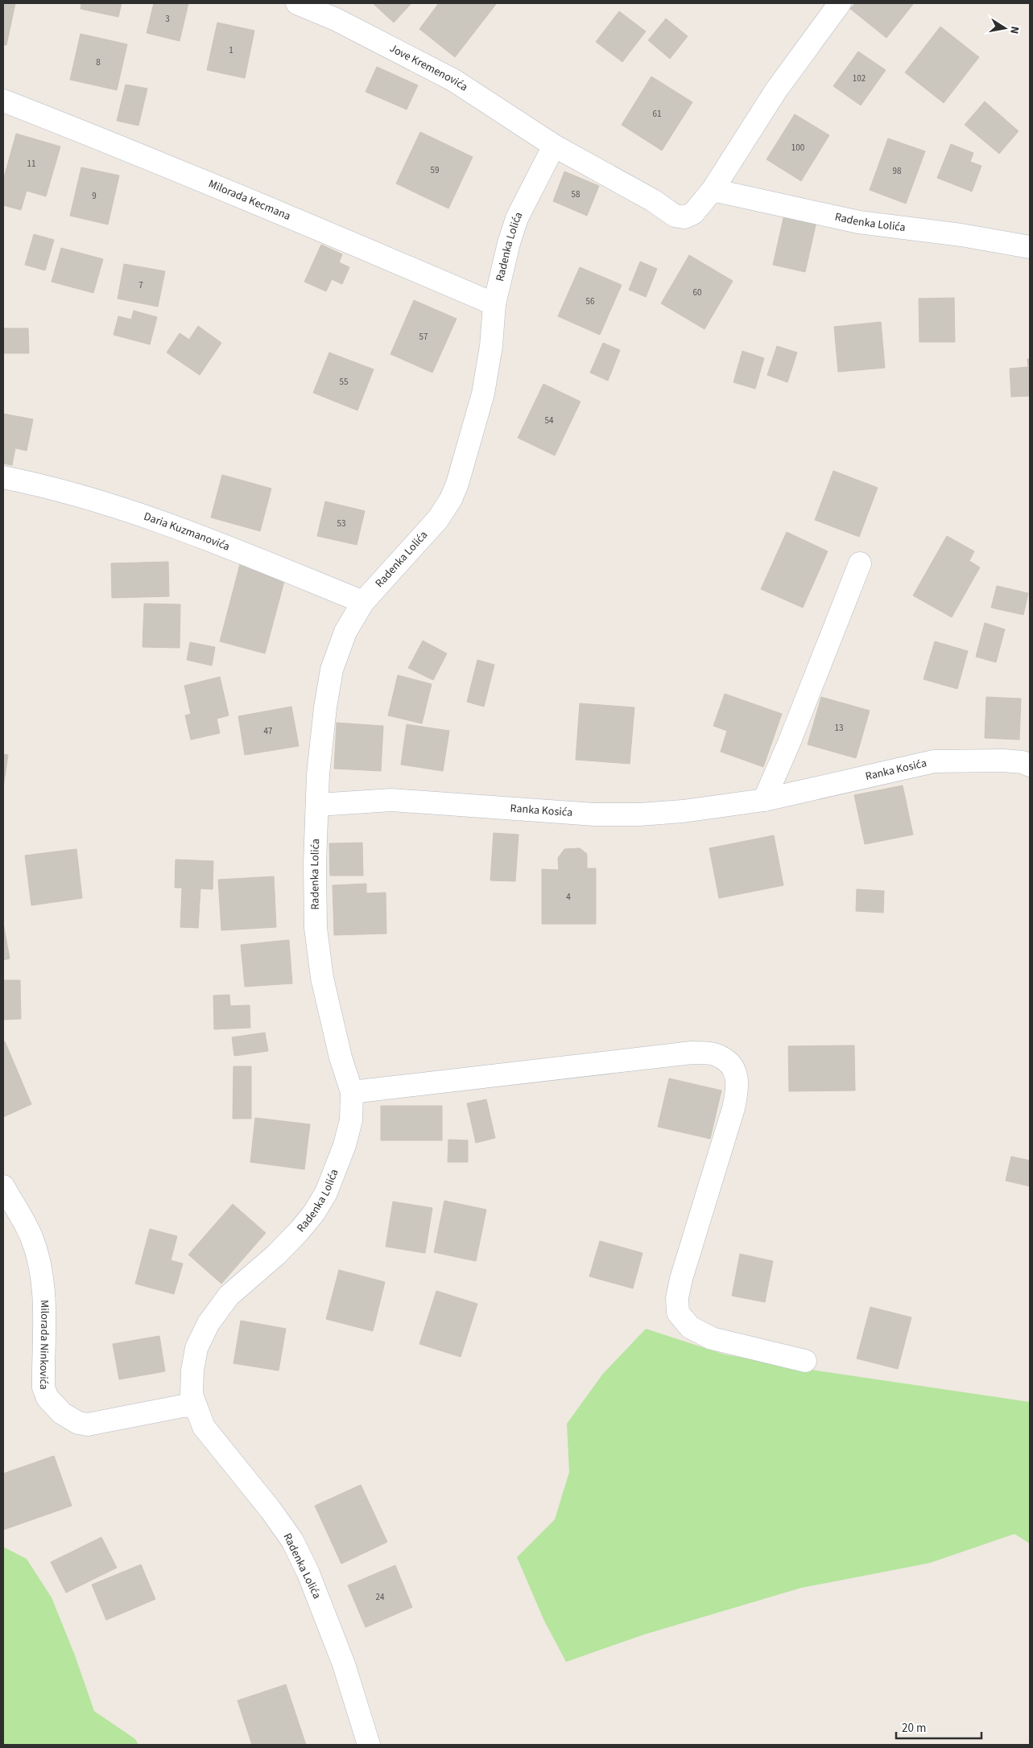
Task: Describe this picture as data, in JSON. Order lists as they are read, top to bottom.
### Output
{
  "streets": {
    "street": [
      "Jove Kremenovića",
      "Milorada Kecmana",
      "Radenka Lolića",
      "Daria Kuzmanovića",
      "Ranka Kosića",
      "Milorada Ninkovića"
    ]
  },
  "crossings": [
    ["Jove Kremenovića", "Radenka Lolića"],
    ["Milorada Kecmana", "Radenka Lolića"],
    ["Radenka Lolića", "Daria Kuzmanovića"],
    ["Radenka Lolića", "Ranka Kosića"],
    ["Radenka Lolića", "Milorada Ninkovića"]
  ],
  "house_numbers": [
    "3",
    "1",
    "8",
    "102",
    "61",
    "100",
    "11",
    "59",
    "98",
    "58",
    "9",
    "7",
    "60",
    "56",
    "57",
    "55",
    "54",
    "53",
    "13",
    "47",
    "4",
    "24"
  ],
  "scale_bar": "20 m",
  "north": "right"
}
